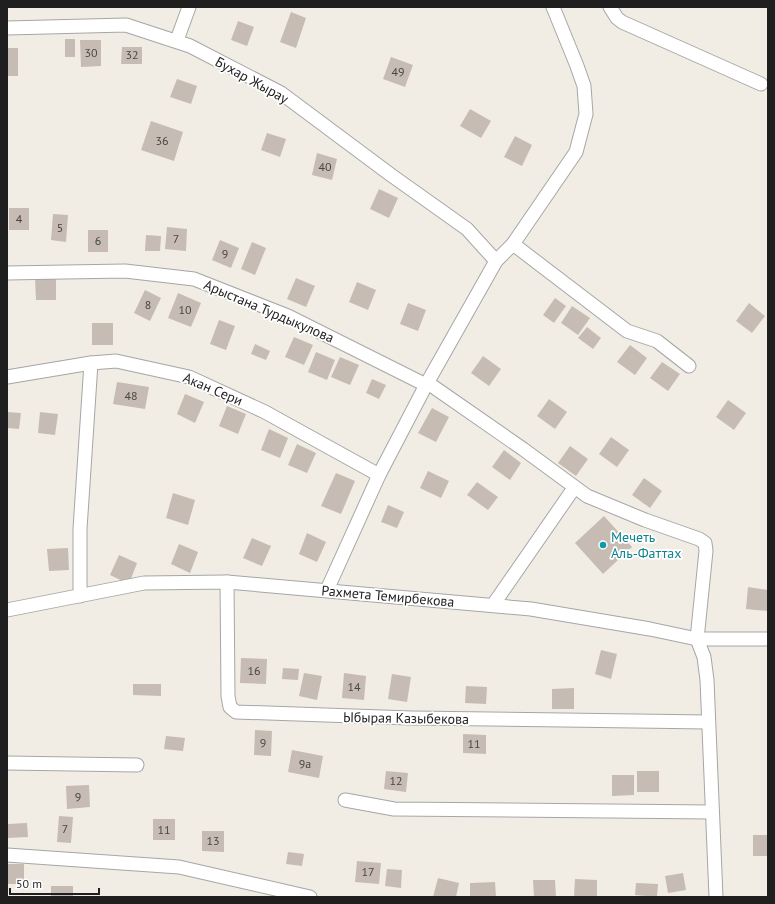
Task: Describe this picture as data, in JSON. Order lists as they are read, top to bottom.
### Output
{
  "streets": {
    "street": [
      "Бухар Жырау",
      "Арыстана Турдыкулова",
      "Акан Сери",
      "Рахмета Темирбекова",
      "Ыбырая Казыбекова"
    ]
  },
  "crossings": [
    ["Арыстана Турдыкулова", "Рахмета Темирбекова"],
    ["Рахмета Темирбекова", "Ыбырая Казыбекова"]
  ],
  "places": ["Мечеть Аль-Фаттах"],
  "house_numbers": [
    "30",
    "32",
    "49",
    "36",
    "40",
    "4",
    "5",
    "7",
    "6",
    "9",
    "8",
    "10",
    "48",
    "16",
    "14",
    "9",
    "11",
    "9а",
    "12",
    "9",
    "7",
    "11",
    "13",
    "17"
  ],
  "scale_bar": "50 m"
}
